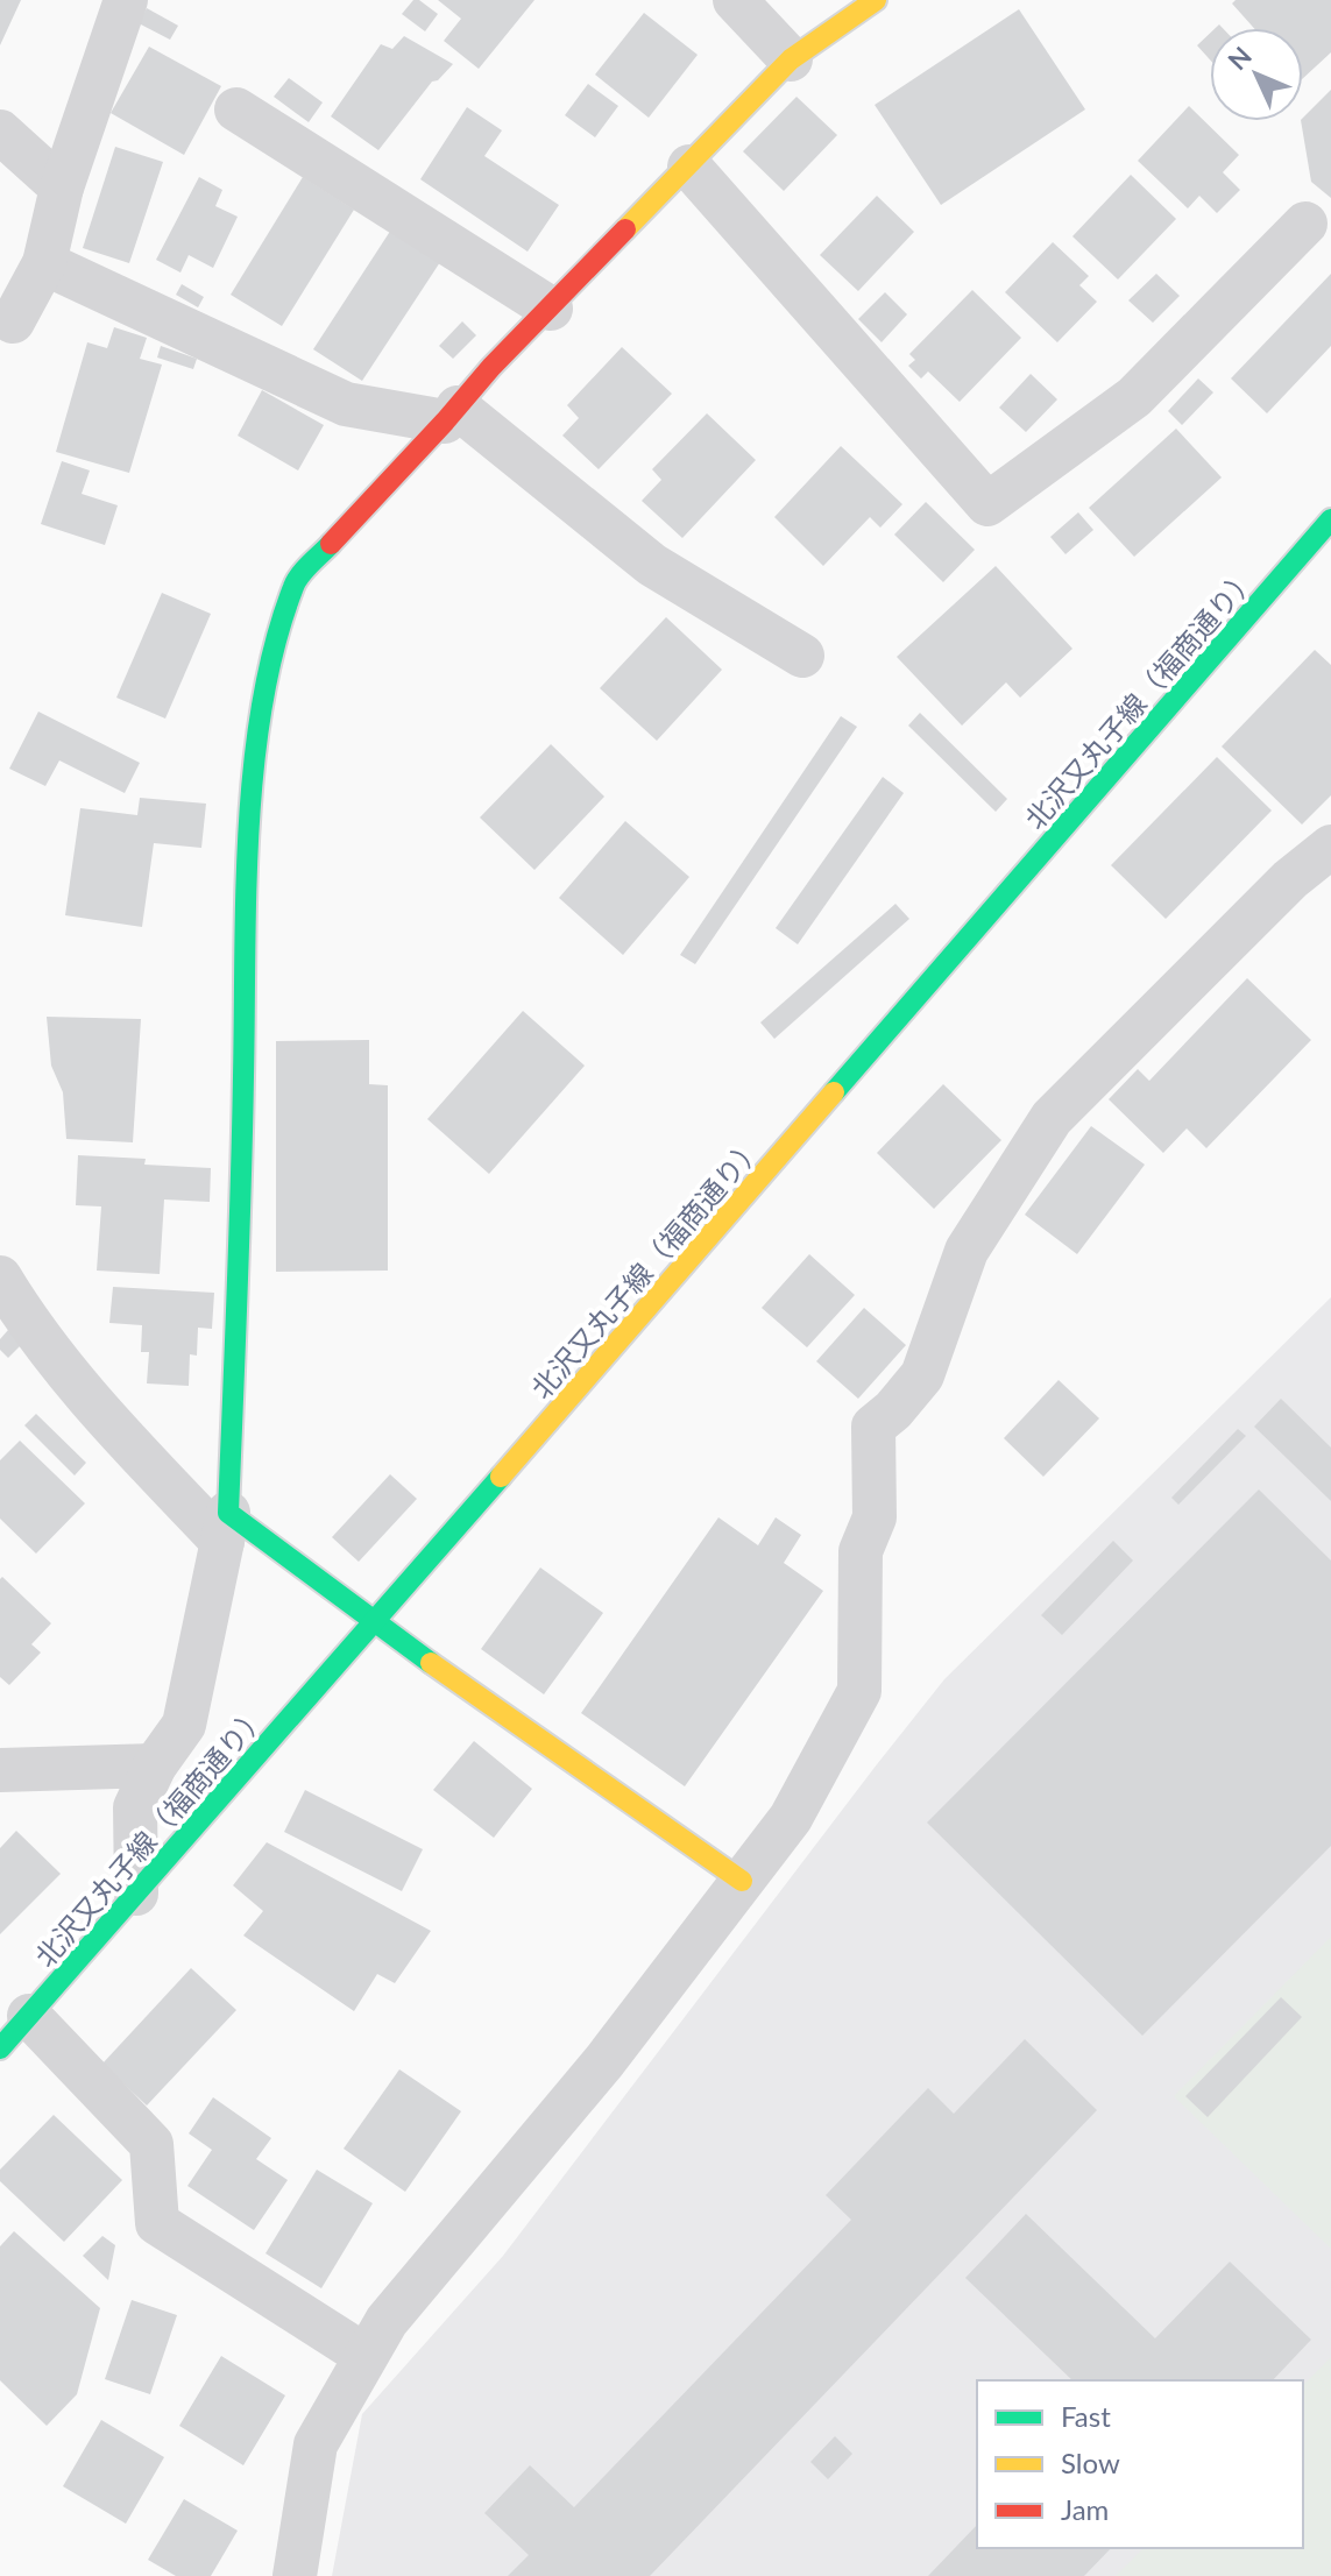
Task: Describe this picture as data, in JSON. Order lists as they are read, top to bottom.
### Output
{
  "streets": {
    "street": ["北沢又丸子線（福商通り）"]
  },
  "legend": ["Fast", "Slow", "Jam"],
  "north": "top left"
}
